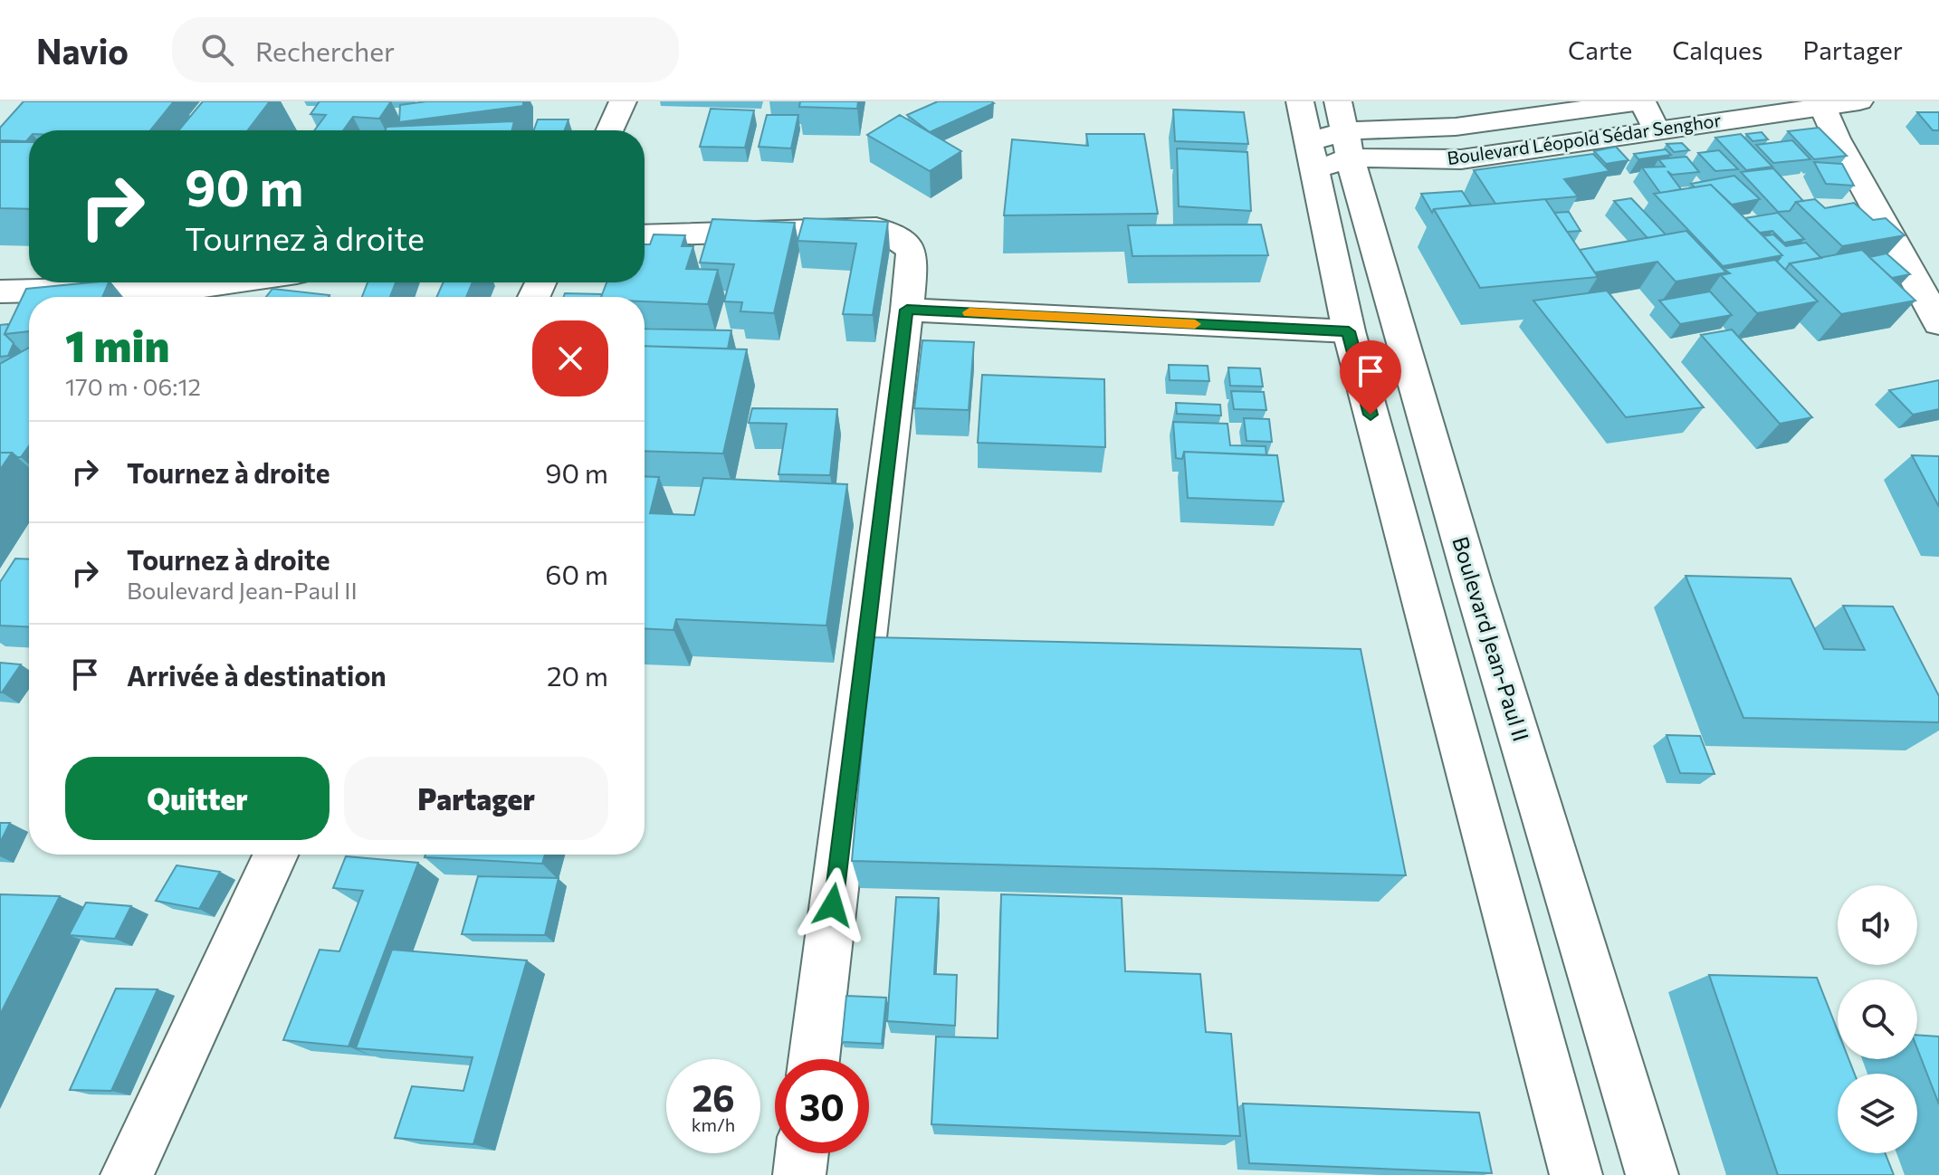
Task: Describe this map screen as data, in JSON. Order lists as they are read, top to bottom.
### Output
{
  "streets": {
    "main road": ["Boulevard Léopold Sédar Senghor", "Boulevard Jean-Paul II"]
  },
  "crossings": [
    ["Boulevard Léopold Sédar Senghor", "Boulevard Jean-Paul II"]
  ],
  "page": {
    "header": "Navio",
    "search": "Rechercher",
    "nav": ["Carte", "Calques", "Partager"],
    "turn": ["90 m", "Tournez à droite"],
    "heading": ["1 min", "170 m · 06:12"],
    "list": [
      {
        "name": "Tournez à droite",
        "value": "90 m"
      },
      {
        "name": "Tournez à droite",
        "note": "Boulevard Jean-Paul II",
        "value": "60 m"
      },
      {
        "name": "Arrivée à destination",
        "value": "20 m"
      }
    ],
    "buttons": ["Quitter", "Partager"],
    "speed": "26 km/h",
    "limit": "30"
  }
}
